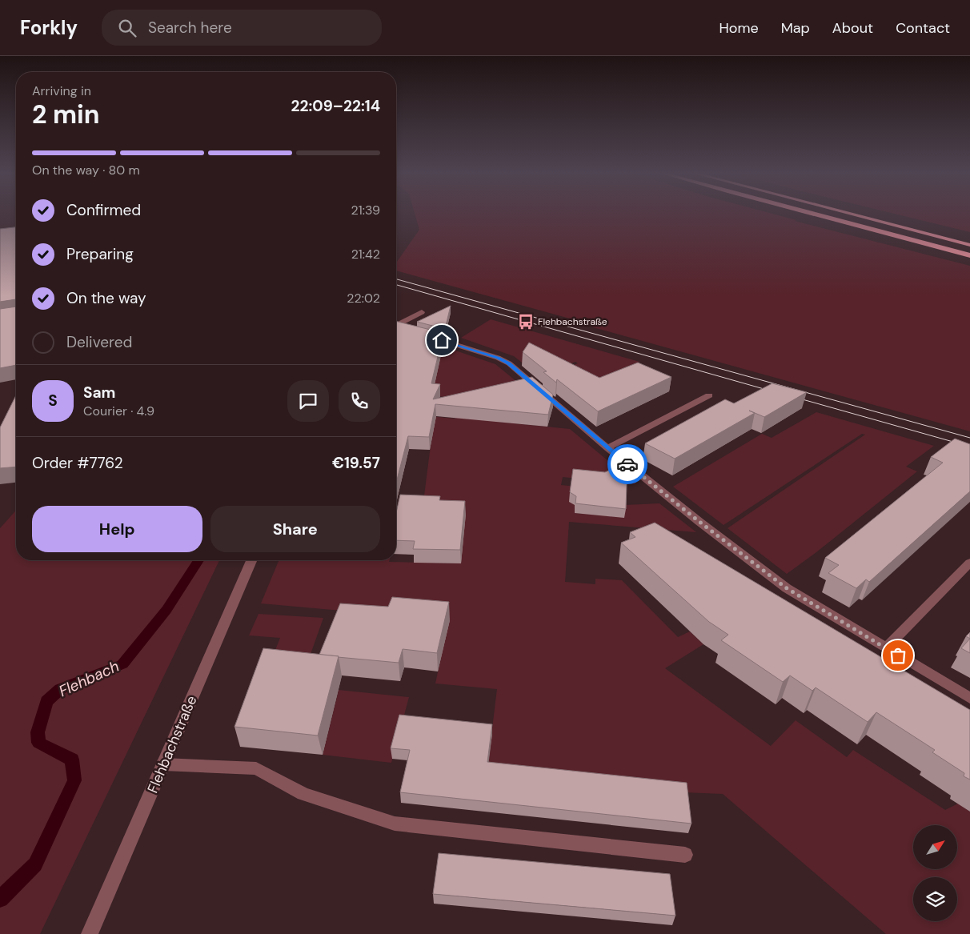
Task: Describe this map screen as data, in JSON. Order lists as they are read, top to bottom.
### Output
{
  "streets": {
    "street": ["Flehbachstraße"]
  },
  "water": ["Flehbach"],
  "places": {
    "bus stop": ["Flehbachstraße"]
  },
  "north": "top right",
  "page": {
    "header": "Forkly",
    "search": "Search here",
    "nav": [
      "Home",
      "Map",
      "About",
      "Contact"
    ],
    "heading": ["2 min", "Arriving in", "22:09–22:14"],
    "panel": [
      "Sam",
      "Courier · 4.9",
      "Order #7762",
      "€19.57"
    ],
    "bar": "On the way · 80 m",
    "list": [
      ["Confirmed", "21:39"],
      ["Preparing", "21:42"],
      ["On the way", "22:02"],
      "Delivered"
    ],
    "round": "S",
    "buttons": ["Help", "Share"]
  }
}
